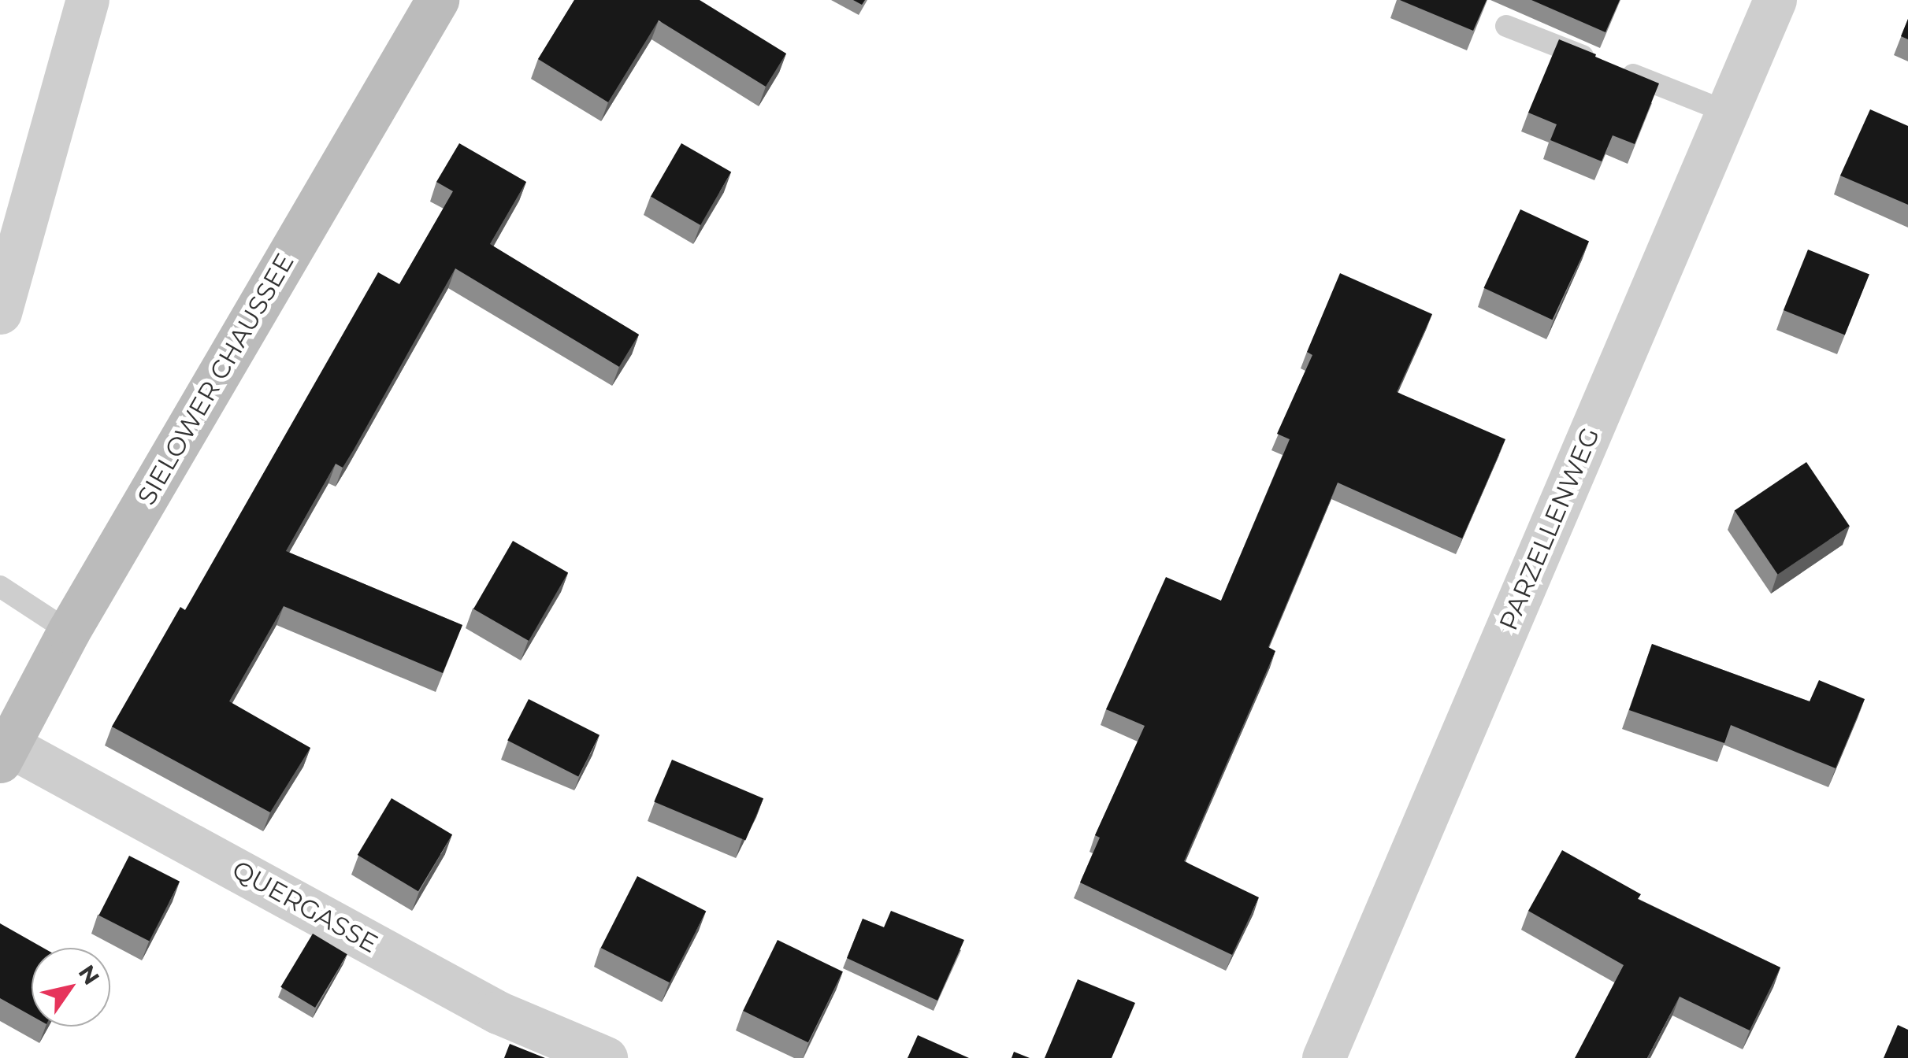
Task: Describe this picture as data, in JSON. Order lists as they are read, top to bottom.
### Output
{
  "streets": {
    "main road": ["SIELOWER CHAUSSEE"],
    "street": ["PARZELLENWEG", "QUERGASSE"]
  },
  "crossings": [
    ["SIELOWER CHAUSSEE", "QUERGASSE"]
  ],
  "north": "top right"
}
